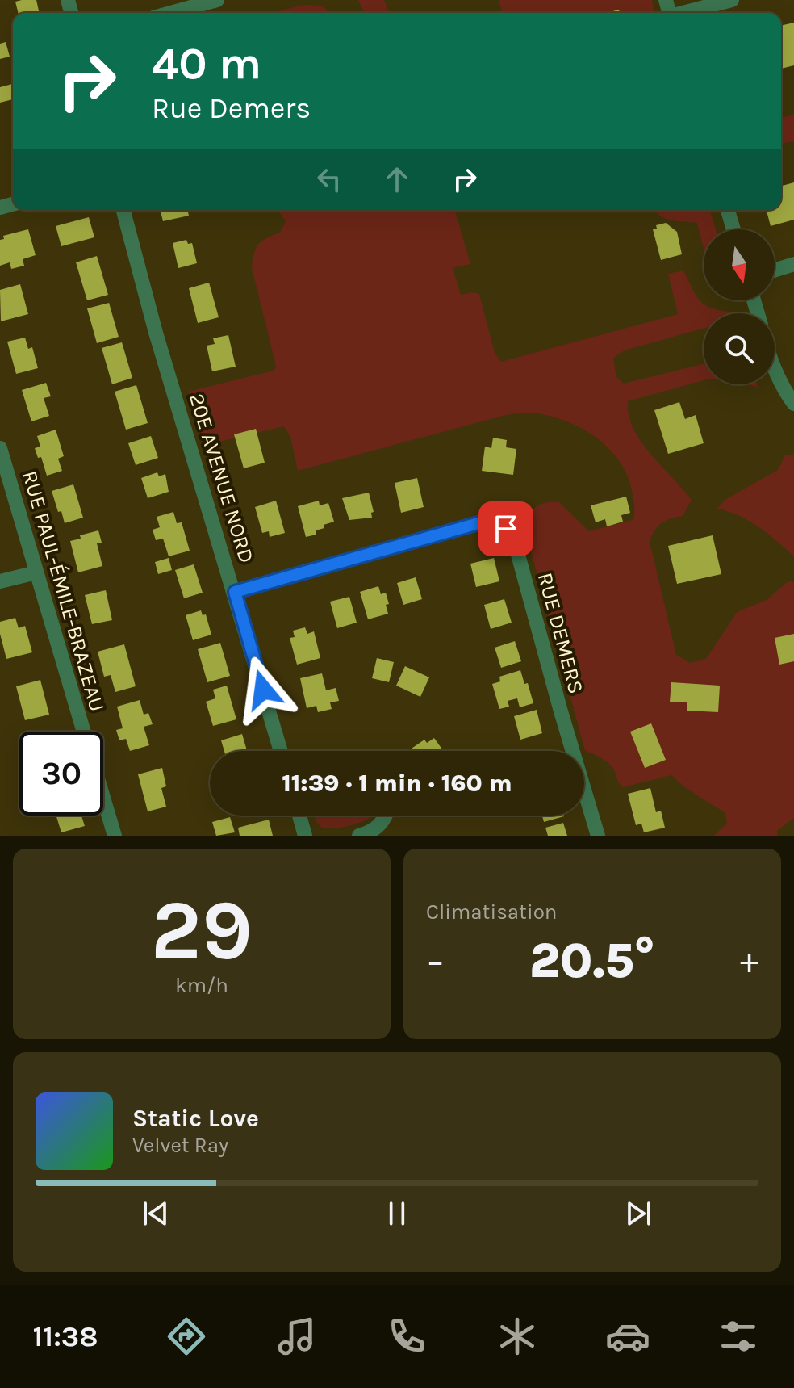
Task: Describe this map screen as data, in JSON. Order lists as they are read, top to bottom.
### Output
{
  "streets": {
    "street": ["20E AVENUE NORD", "RUE PAUL-ÉMILE-BRAZEAU", "RUE DEMERS"]
  },
  "crossings": [
    ["20E AVENUE NORD", "RUE DEMERS"]
  ],
  "north": "bottom",
  "page": {
    "turn": ["40 m", "Rue Demers"],
    "limit": "30",
    "trip": "11:39 · 1 min · 160 m",
    "tile": [
      ["29", "km/h"],
      "Climatisation"
    ],
    "heat": ["−", "20.5°", "+"],
    "song": ["Static Love", "Velvet Ray"],
    "tabs": "11:38"
  }
}
